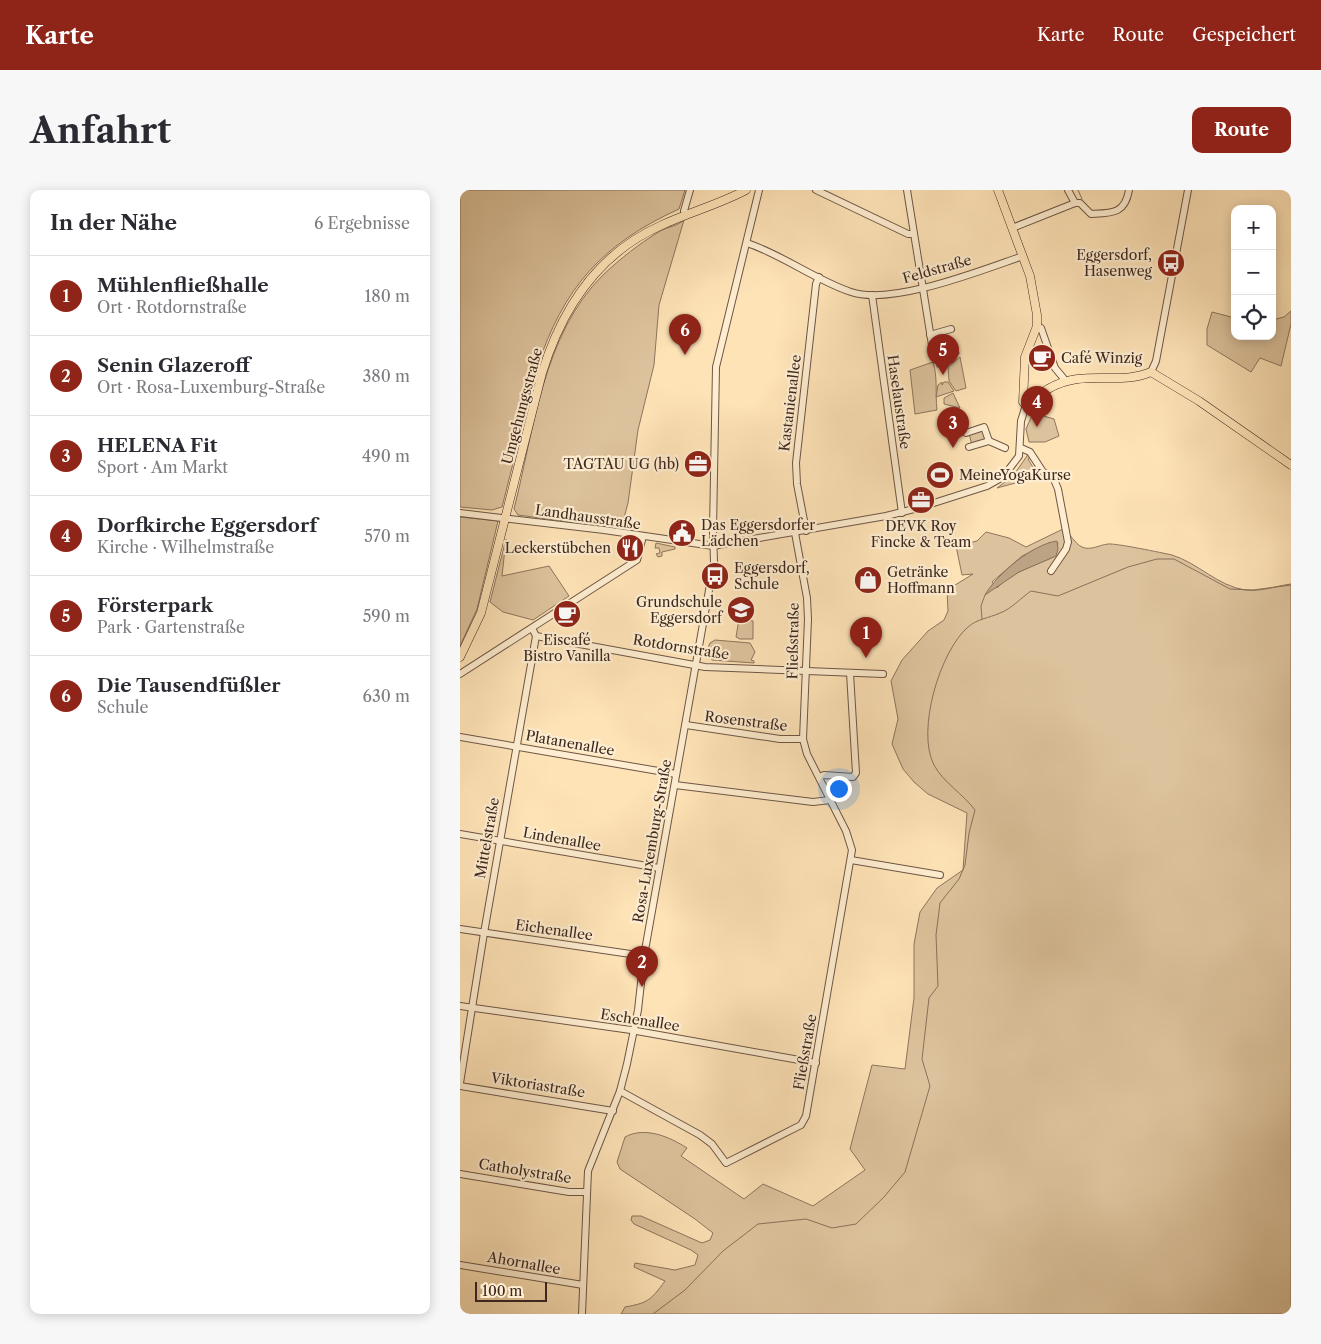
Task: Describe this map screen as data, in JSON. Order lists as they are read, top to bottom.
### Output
{
  "streets": {
    "main road": ["Umgehungsstraße"],
    "street": [
      "Feldstraße",
      "Haselaustraße",
      "Kastanienallee",
      "Landhausstraße",
      "Fließstraße",
      "Rotdornstraße",
      "Rosenstraße",
      "Platanenallee",
      "Mittelstraße",
      "Lindenallee",
      "Rosa-Luxemburg-Straße",
      "Eichenallee",
      "Eschenallee",
      "Viktoriastraße",
      "Catholystraße",
      "Ahornallee"
    ]
  },
  "crossings": [
    ["Feldstraße", "Haselaustraße"],
    ["Feldstraße", "Kastanienallee"],
    ["Feldstraße", "Rosa-Luxemburg-Straße"],
    ["Haselaustraße", "Landhausstraße"],
    ["Kastanienallee", "Landhausstraße"],
    ["Umgehungsstraße", "Landhausstraße"],
    ["Landhausstraße", "Fließstraße"],
    ["Landhausstraße", "Rosa-Luxemburg-Straße"],
    ["Fließstraße", "Rotdornstraße"],
    ["Fließstraße", "Rosenstraße"],
    ["Fließstraße", "Rosa-Luxemburg-Straße"],
    ["Fließstraße", "Eschenallee"],
    ["Rotdornstraße", "Mittelstraße"],
    ["Rotdornstraße", "Rosa-Luxemburg-Straße"],
    ["Rosenstraße", "Rosa-Luxemburg-Straße"],
    ["Platanenallee", "Mittelstraße"],
    ["Platanenallee", "Rosa-Luxemburg-Straße"],
    ["Mittelstraße", "Lindenallee"],
    ["Mittelstraße", "Eichenallee"],
    ["Mittelstraße", "Eschenallee"],
    ["Mittelstraße", "Viktoriastraße"],
    ["Lindenallee", "Rosa-Luxemburg-Straße"],
    ["Rosa-Luxemburg-Straße", "Eichenallee"],
    ["Rosa-Luxemburg-Straße", "Eschenallee"],
    ["Rosa-Luxemburg-Straße", "Viktoriastraße"],
    ["Rosa-Luxemburg-Straße", "Catholystraße"],
    ["Rosa-Luxemburg-Straße", "Ahornallee"]
  ],
  "places": {
    "bus stop": ["Eggersdorf, Hasenweg", "Eggersdorf, Schule"],
    "cafe": ["Café Winzig", "Eiscafé Bistro Vanilla"],
    "office": ["TAGTAU UG (hb)", "DEVK Roy Fincke & Team"],
    "sports": ["MeineYogaKurse"],
    "public building": ["Das Eggersdorfer Lädchen"],
    "restaurant": ["Leckerstübchen"],
    "shop": ["Getränke Hoffmann"],
    "school or university": ["Grundschule Eggersdorf"]
  },
  "scale_bar": "100 m",
  "page": {
    "header": "Karte",
    "nav": ["Karte", "Route", "Gespeichert"],
    "buttons": "Route",
    "title": "Anfahrt",
    "heading": ["In der Nähe", "6 Ergebnisse"],
    "map_buttons": ["+", "−"],
    "list": [
      {
        "mark": "1",
        "name": "Mühlenfließhalle",
        "note": "Ort · Rotdornstraße",
        "value": "180 m"
      },
      {
        "mark": "2",
        "name": "Senin Glazeroff",
        "note": "Ort · Rosa-Luxemburg-Straße",
        "value": "380 m"
      },
      {
        "mark": "3",
        "name": "HELENA Fit",
        "note": "Sport · Am Markt",
        "value": "490 m"
      },
      {
        "mark": "4",
        "name": "Dorfkirche Eggersdorf",
        "note": "Kirche · Wilhelmstraße",
        "value": "570 m"
      },
      {
        "mark": "5",
        "name": "Försterpark",
        "note": "Park · Gartenstraße",
        "value": "590 m"
      },
      {
        "mark": "6",
        "name": "Die Tausendfüßler",
        "note": "Schule",
        "value": "630 m"
      }
    ],
    "pins": [
      "6",
      "5",
      "4",
      "3",
      "1",
      "2"
    ],
    "scale": "100 m"
  }
}
